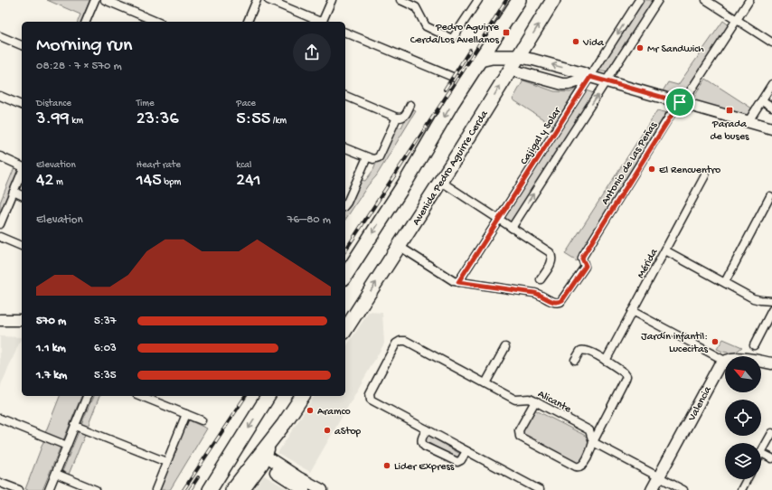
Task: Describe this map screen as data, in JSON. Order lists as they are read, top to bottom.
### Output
{
  "streets": {
    "highway": ["Avenida Pedro Aguirre Cerda"],
    "street": [
      "Cajigal y Solar",
      "Antonio de Las Peñas",
      "Mérida",
      "Alicante",
      "Valencia"
    ]
  },
  "crossings": [
    ["Cajigal y Solar", "Antonio de Las Peñas"],
    ["Alicante", "Valencia"]
  ],
  "places": {
    "transit": ["Pedro Aguirre Cerda/Los Avellanos", "Parada de buses"],
    "other": [
      "Vida",
      "Mr Sandwich",
      "El Rencuentro",
      "Jardín infantil: Lucecitas",
      "Aramco",
      "aStop",
      "Lider Express"
    ]
  },
  "north": "top left",
  "page": {
    "heading": ["Morning run", "08:28 · 7 × 570 m"],
    "stats": [
      ["Distance", "3.99 km"],
      ["Time", "23:36"],
      ["Pace", "5:55 /km"],
      ["Elevation", "42 m"],
      ["Heart rate", "145 bpm"],
      ["kcal", "241"]
    ],
    "chart": ["Elevation", "76–80 m"],
    "list": [
      {
        "name": "570 m",
        "note": "5:37"
      },
      {
        "name": "1.1 km",
        "note": "6:03"
      },
      {
        "name": "1.7 km",
        "note": "5:35"
      }
    ]
  }
}
